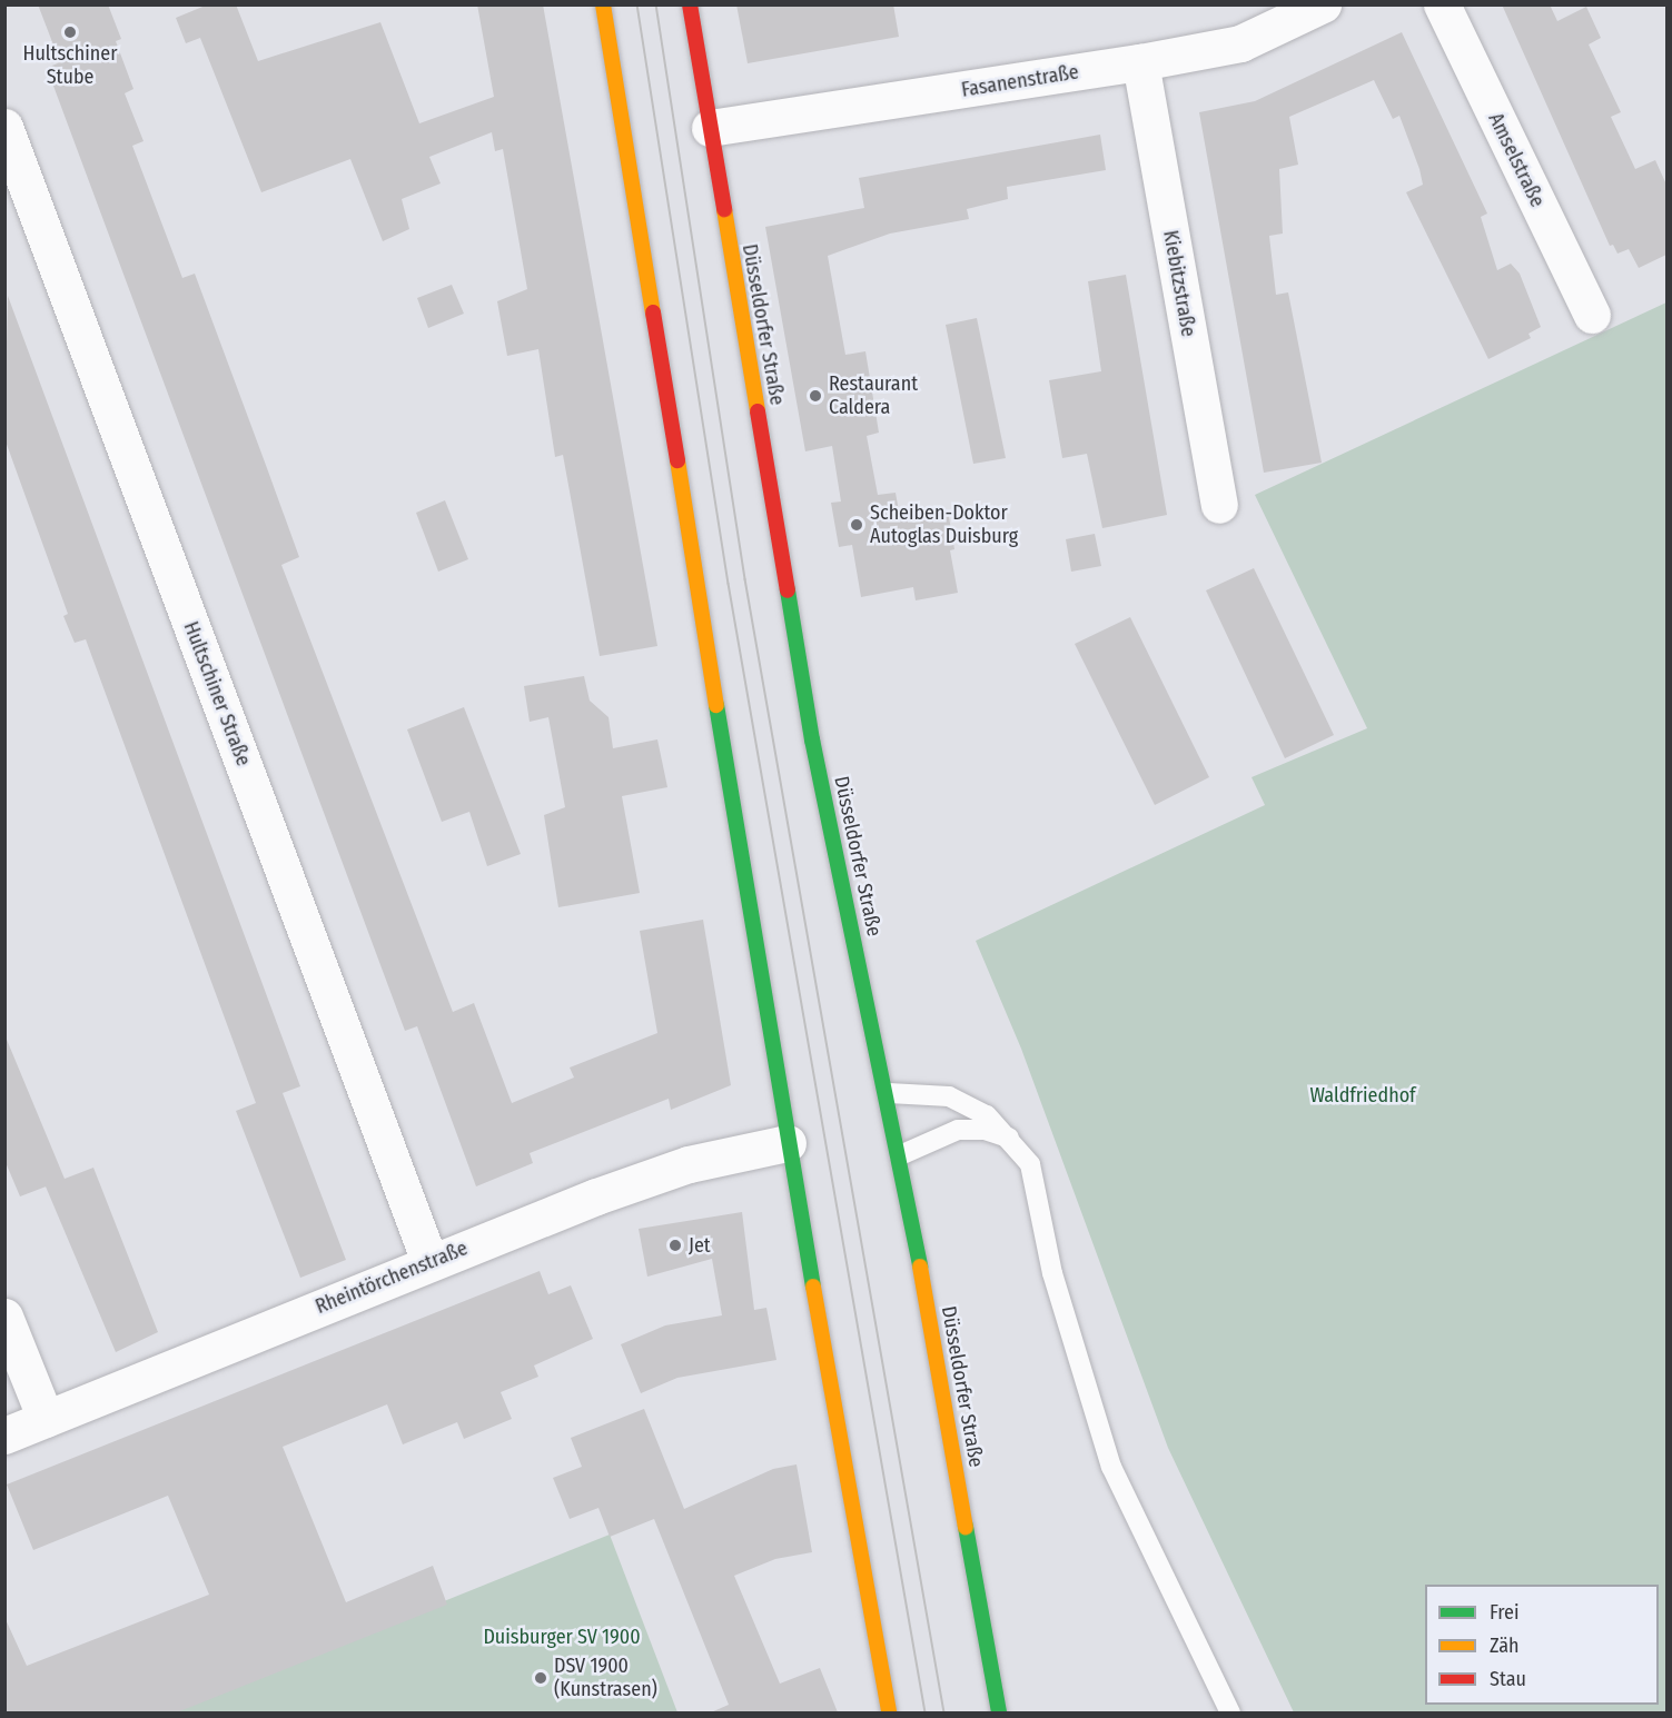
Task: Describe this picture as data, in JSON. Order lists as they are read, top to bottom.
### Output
{
  "streets": {
    "main road": ["Düsseldorfer Straße"],
    "street": [
      "Fasanenstraße",
      "Amselstraße",
      "Kiebitzstraße",
      "Hultschiner Straße",
      "Rheintörchenstraße"
    ]
  },
  "crossings": [
    ["Fasanenstraße", "Kiebitzstraße"],
    ["Fasanenstraße", "Düsseldorfer Straße"],
    ["Hultschiner Straße", "Rheintörchenstraße"]
  ],
  "parks": ["Waldfriedhof", "Duisburger SV 1900"],
  "places": [
    "Hultschiner Stube",
    "Restaurant Caldera",
    "Scheiben-Doktor Autoglas Duisburg",
    "Jet",
    "DSV 1900 (Kunstrasen)"
  ],
  "legend": ["Frei", "Zäh", "Stau"]
}
